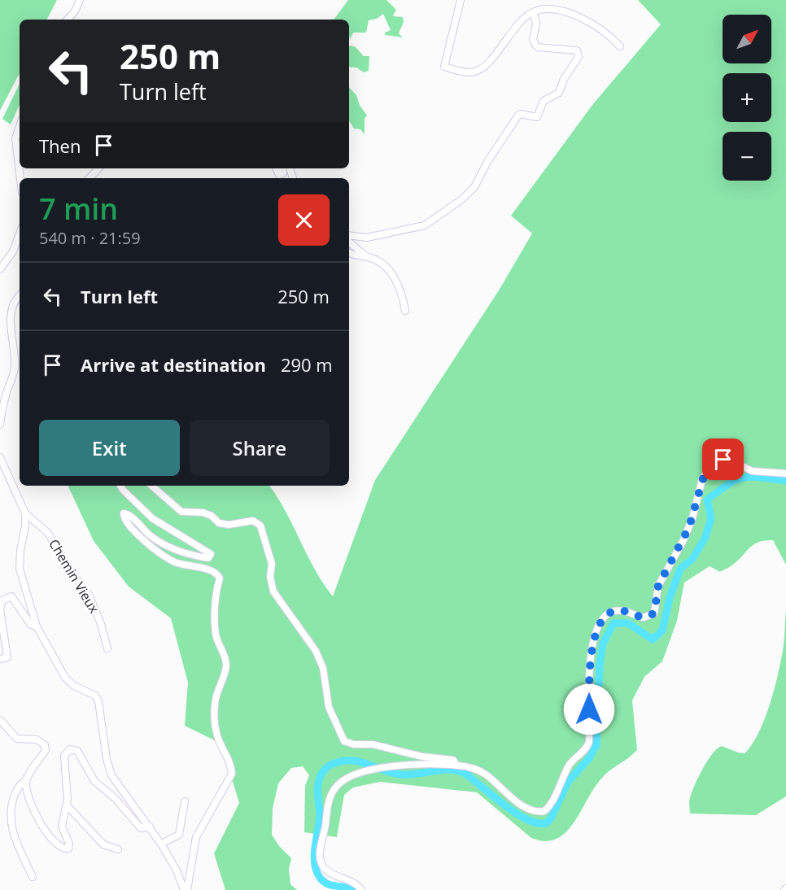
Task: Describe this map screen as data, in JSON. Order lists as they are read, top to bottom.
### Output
{
  "streets": {
    "street": ["Chemin Vieux"]
  },
  "north": "top right",
  "page": {
    "map_buttons": ["+", "−"],
    "turn": ["250 m", "Turn left"],
    "then": "Then",
    "heading": ["7 min", "540 m · 21:59"],
    "list": [
      {
        "name": "Turn left",
        "value": "250 m"
      },
      {
        "name": "Arrive at destination",
        "value": "290 m"
      }
    ],
    "buttons": ["Exit", "Share"]
  }
}
